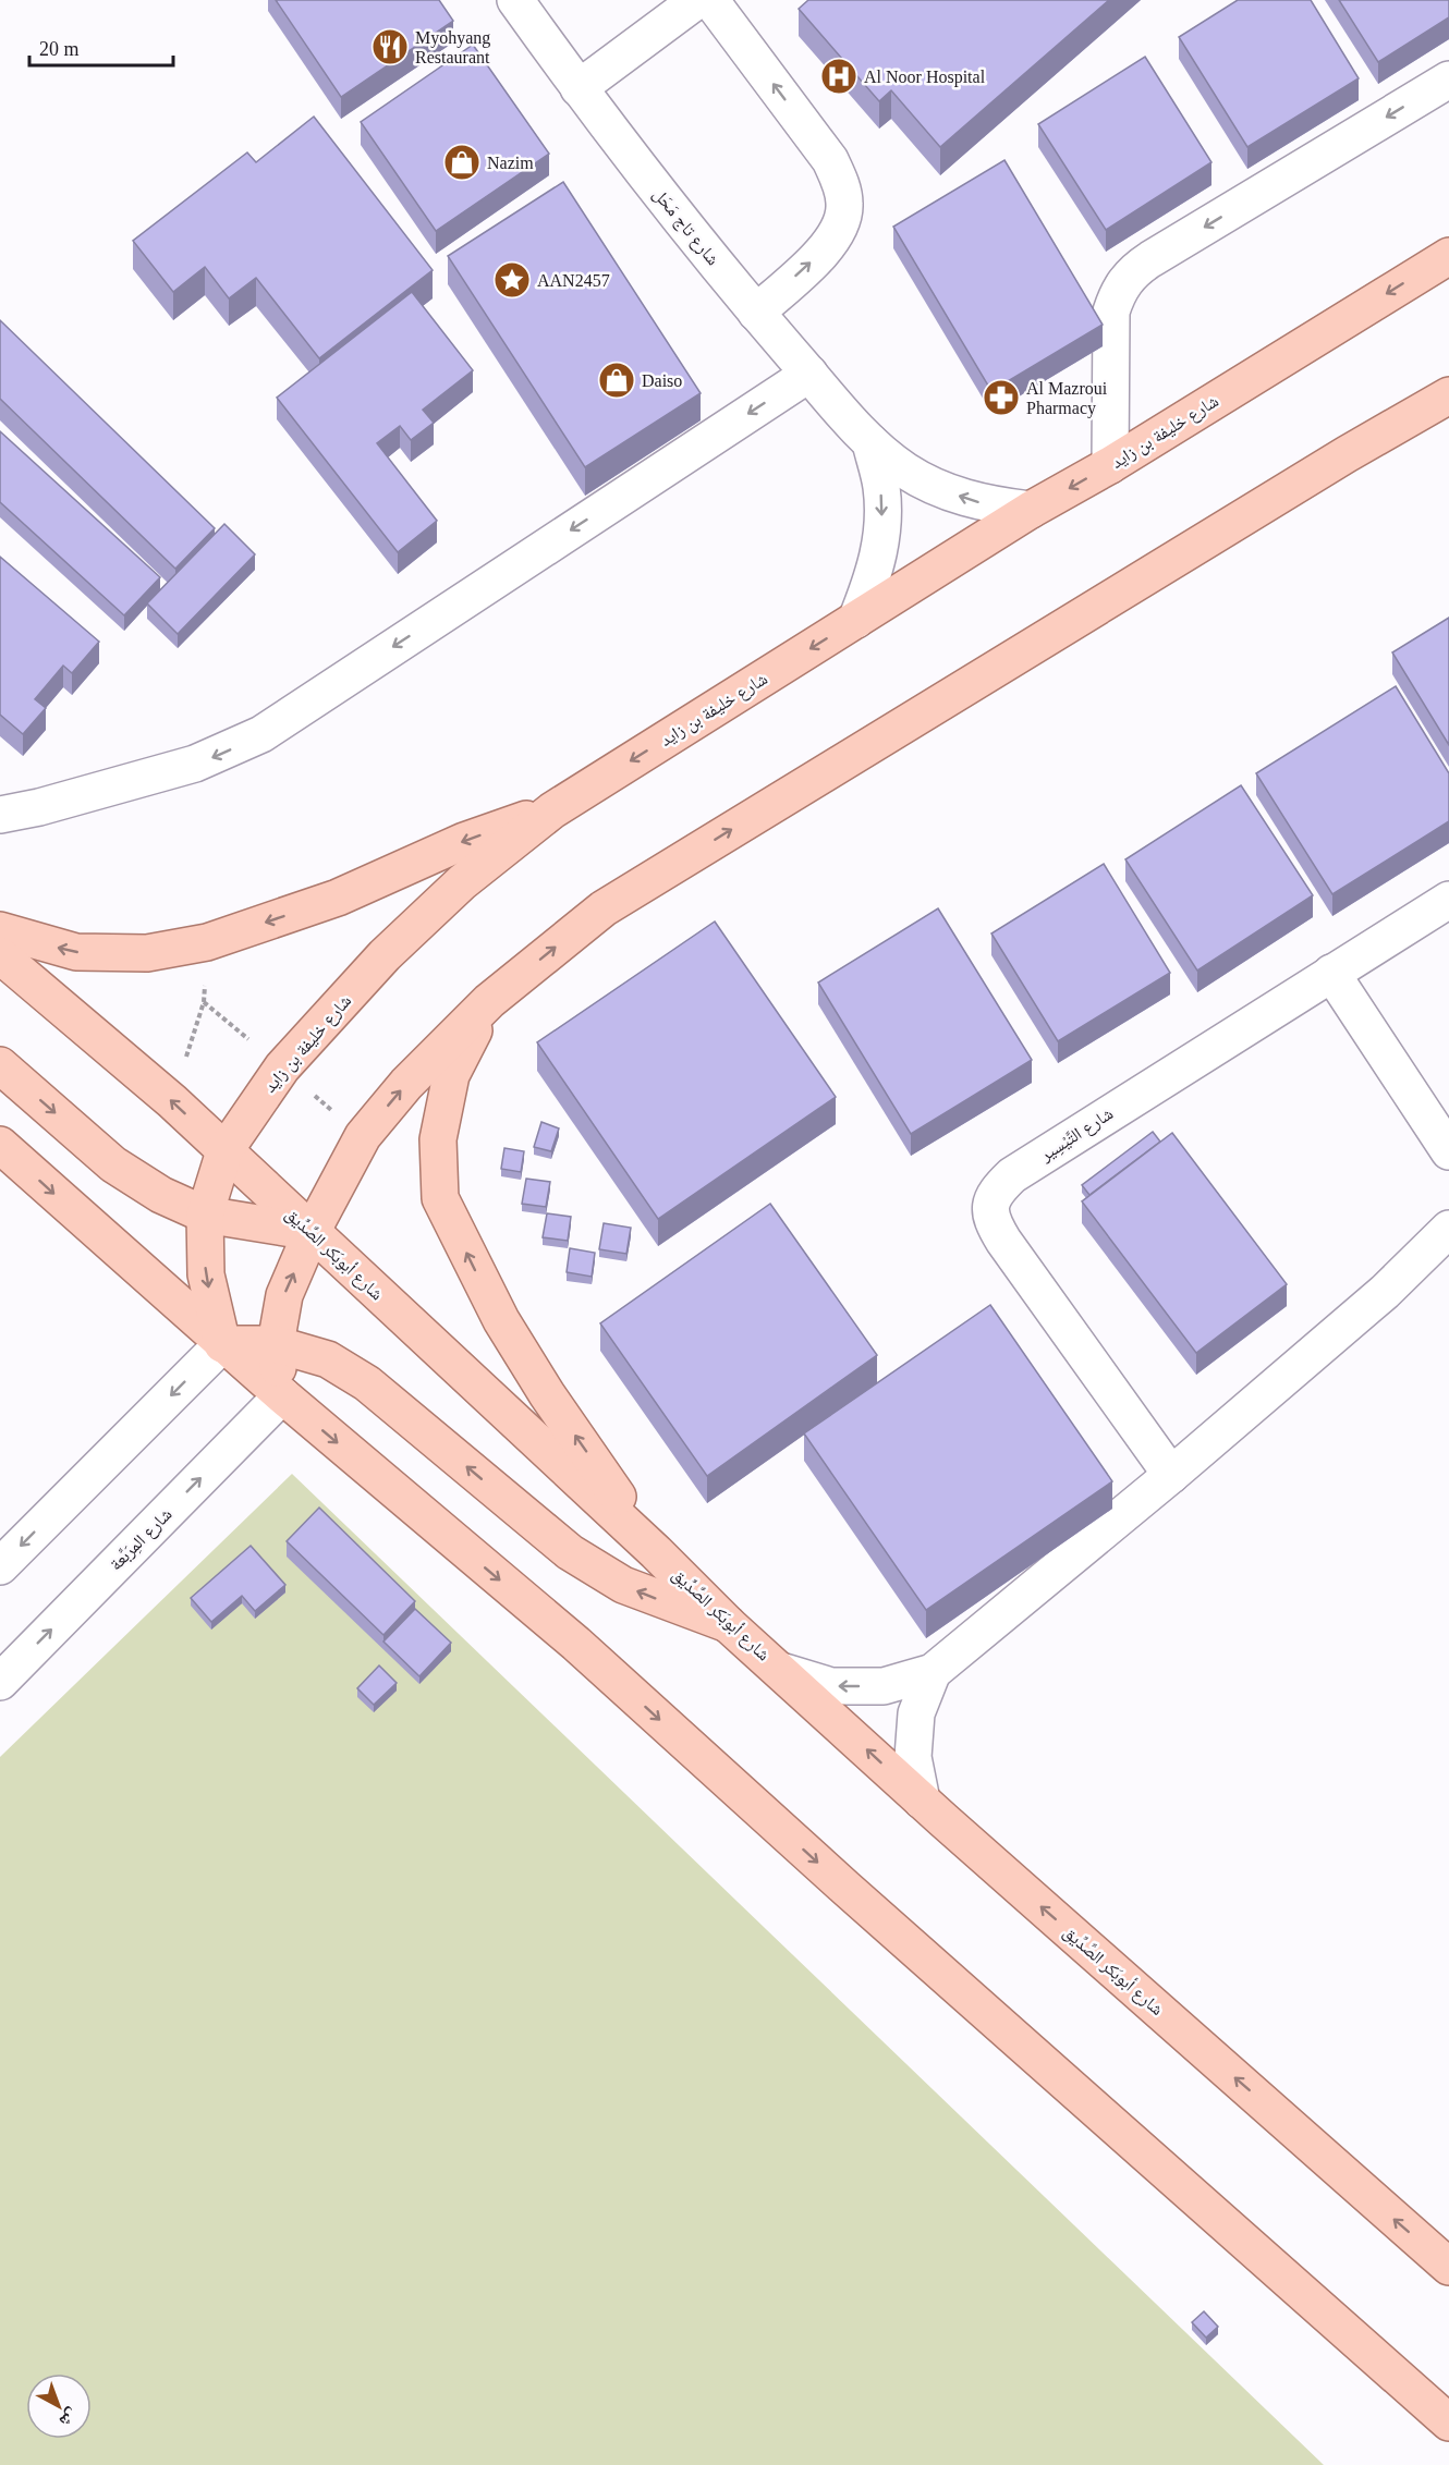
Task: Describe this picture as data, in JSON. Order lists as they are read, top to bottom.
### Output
{
  "streets": {
    "main road": ["شارع خليفة بن زايد", "شارع أبوبَكر الصِّدِّيق"],
    "street": ["شارع تاج مَحَل", "شارع التَّيْسِير", "شارع المِرَبَّعة"]
  },
  "crossings": [
    ["شارع تاج مَحَل", "شارع خليفة بن زايد"],
    ["شارع خليفة بن زايد", "شارع أبوبَكر الصِّدِّيق"]
  ],
  "places": {
    "restaurant": ["Myohyang Restaurant"],
    "hospital": ["Al Noor Hospital"],
    "shop": ["Nazim", "Daiso"],
    "place": ["AAN2457"],
    "pharmacy": ["Al Mazroui Pharmacy"]
  },
  "scale_bar": "20 m",
  "north": "bottom right"
}
